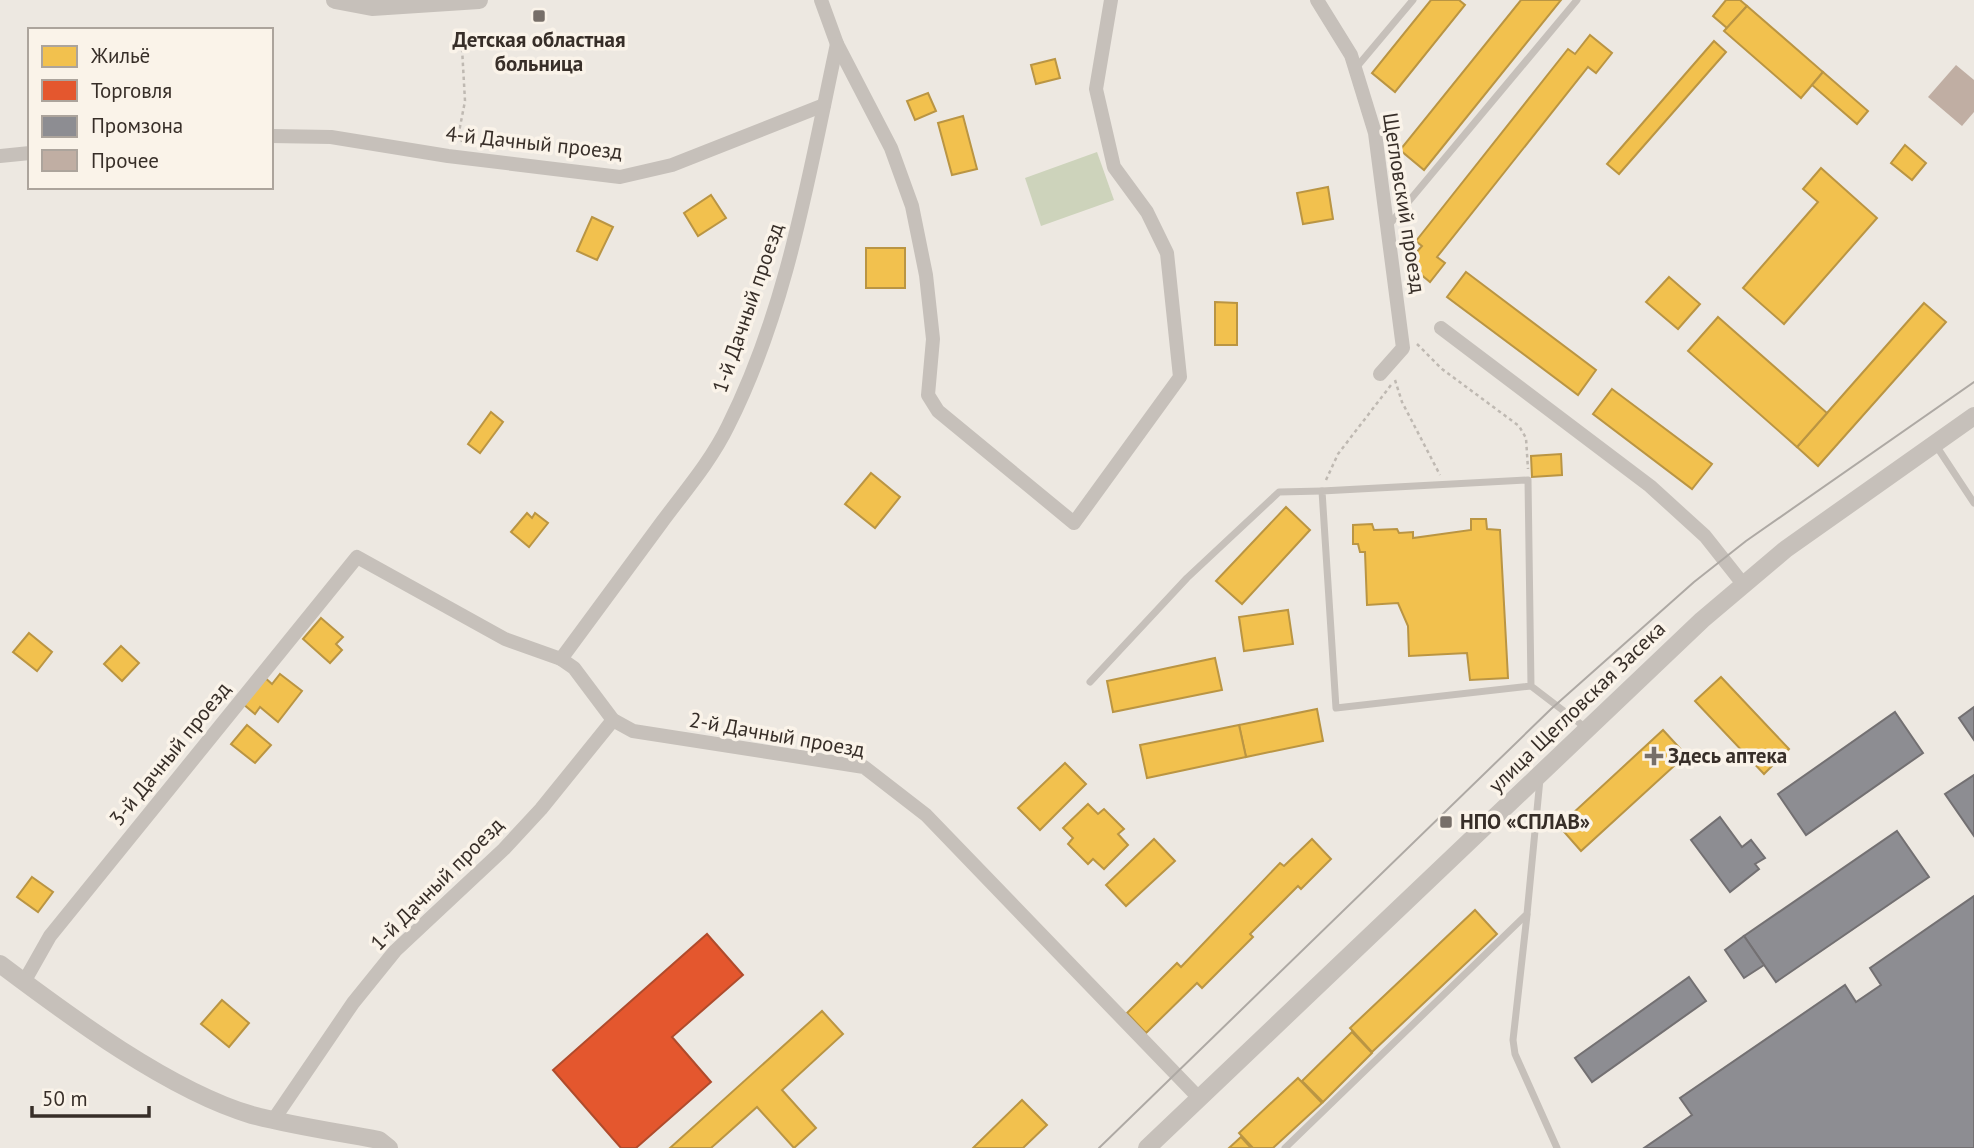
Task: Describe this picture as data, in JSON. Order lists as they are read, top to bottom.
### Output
{
  "streets": {
    "street": [
      "4-й Дачный проезд",
      "Щегловский проезд",
      "1-й Дачный проезд",
      "улица Щегловская Засека",
      "2-й Дачный проезд",
      "3-й Дачный проезд"
    ]
  },
  "crossings": [
    ["4-й Дачный проезд", "1-й Дачный проезд"],
    ["1-й Дачный проезд", "2-й Дачный проезд"],
    ["1-й Дачный проезд", "3-й Дачный проезд"],
    ["улица Щегловская Засека", "2-й Дачный проезд"]
  ],
  "places": {
    "transit": ["Детская областная больница", "НПО «СПЛАВ»"],
    "health": ["Здесь аптека"]
  },
  "legend": [
    "Жильё",
    "Торговля",
    "Промзона",
    "Прочее"
  ],
  "scale_bar": "50 m"
}
